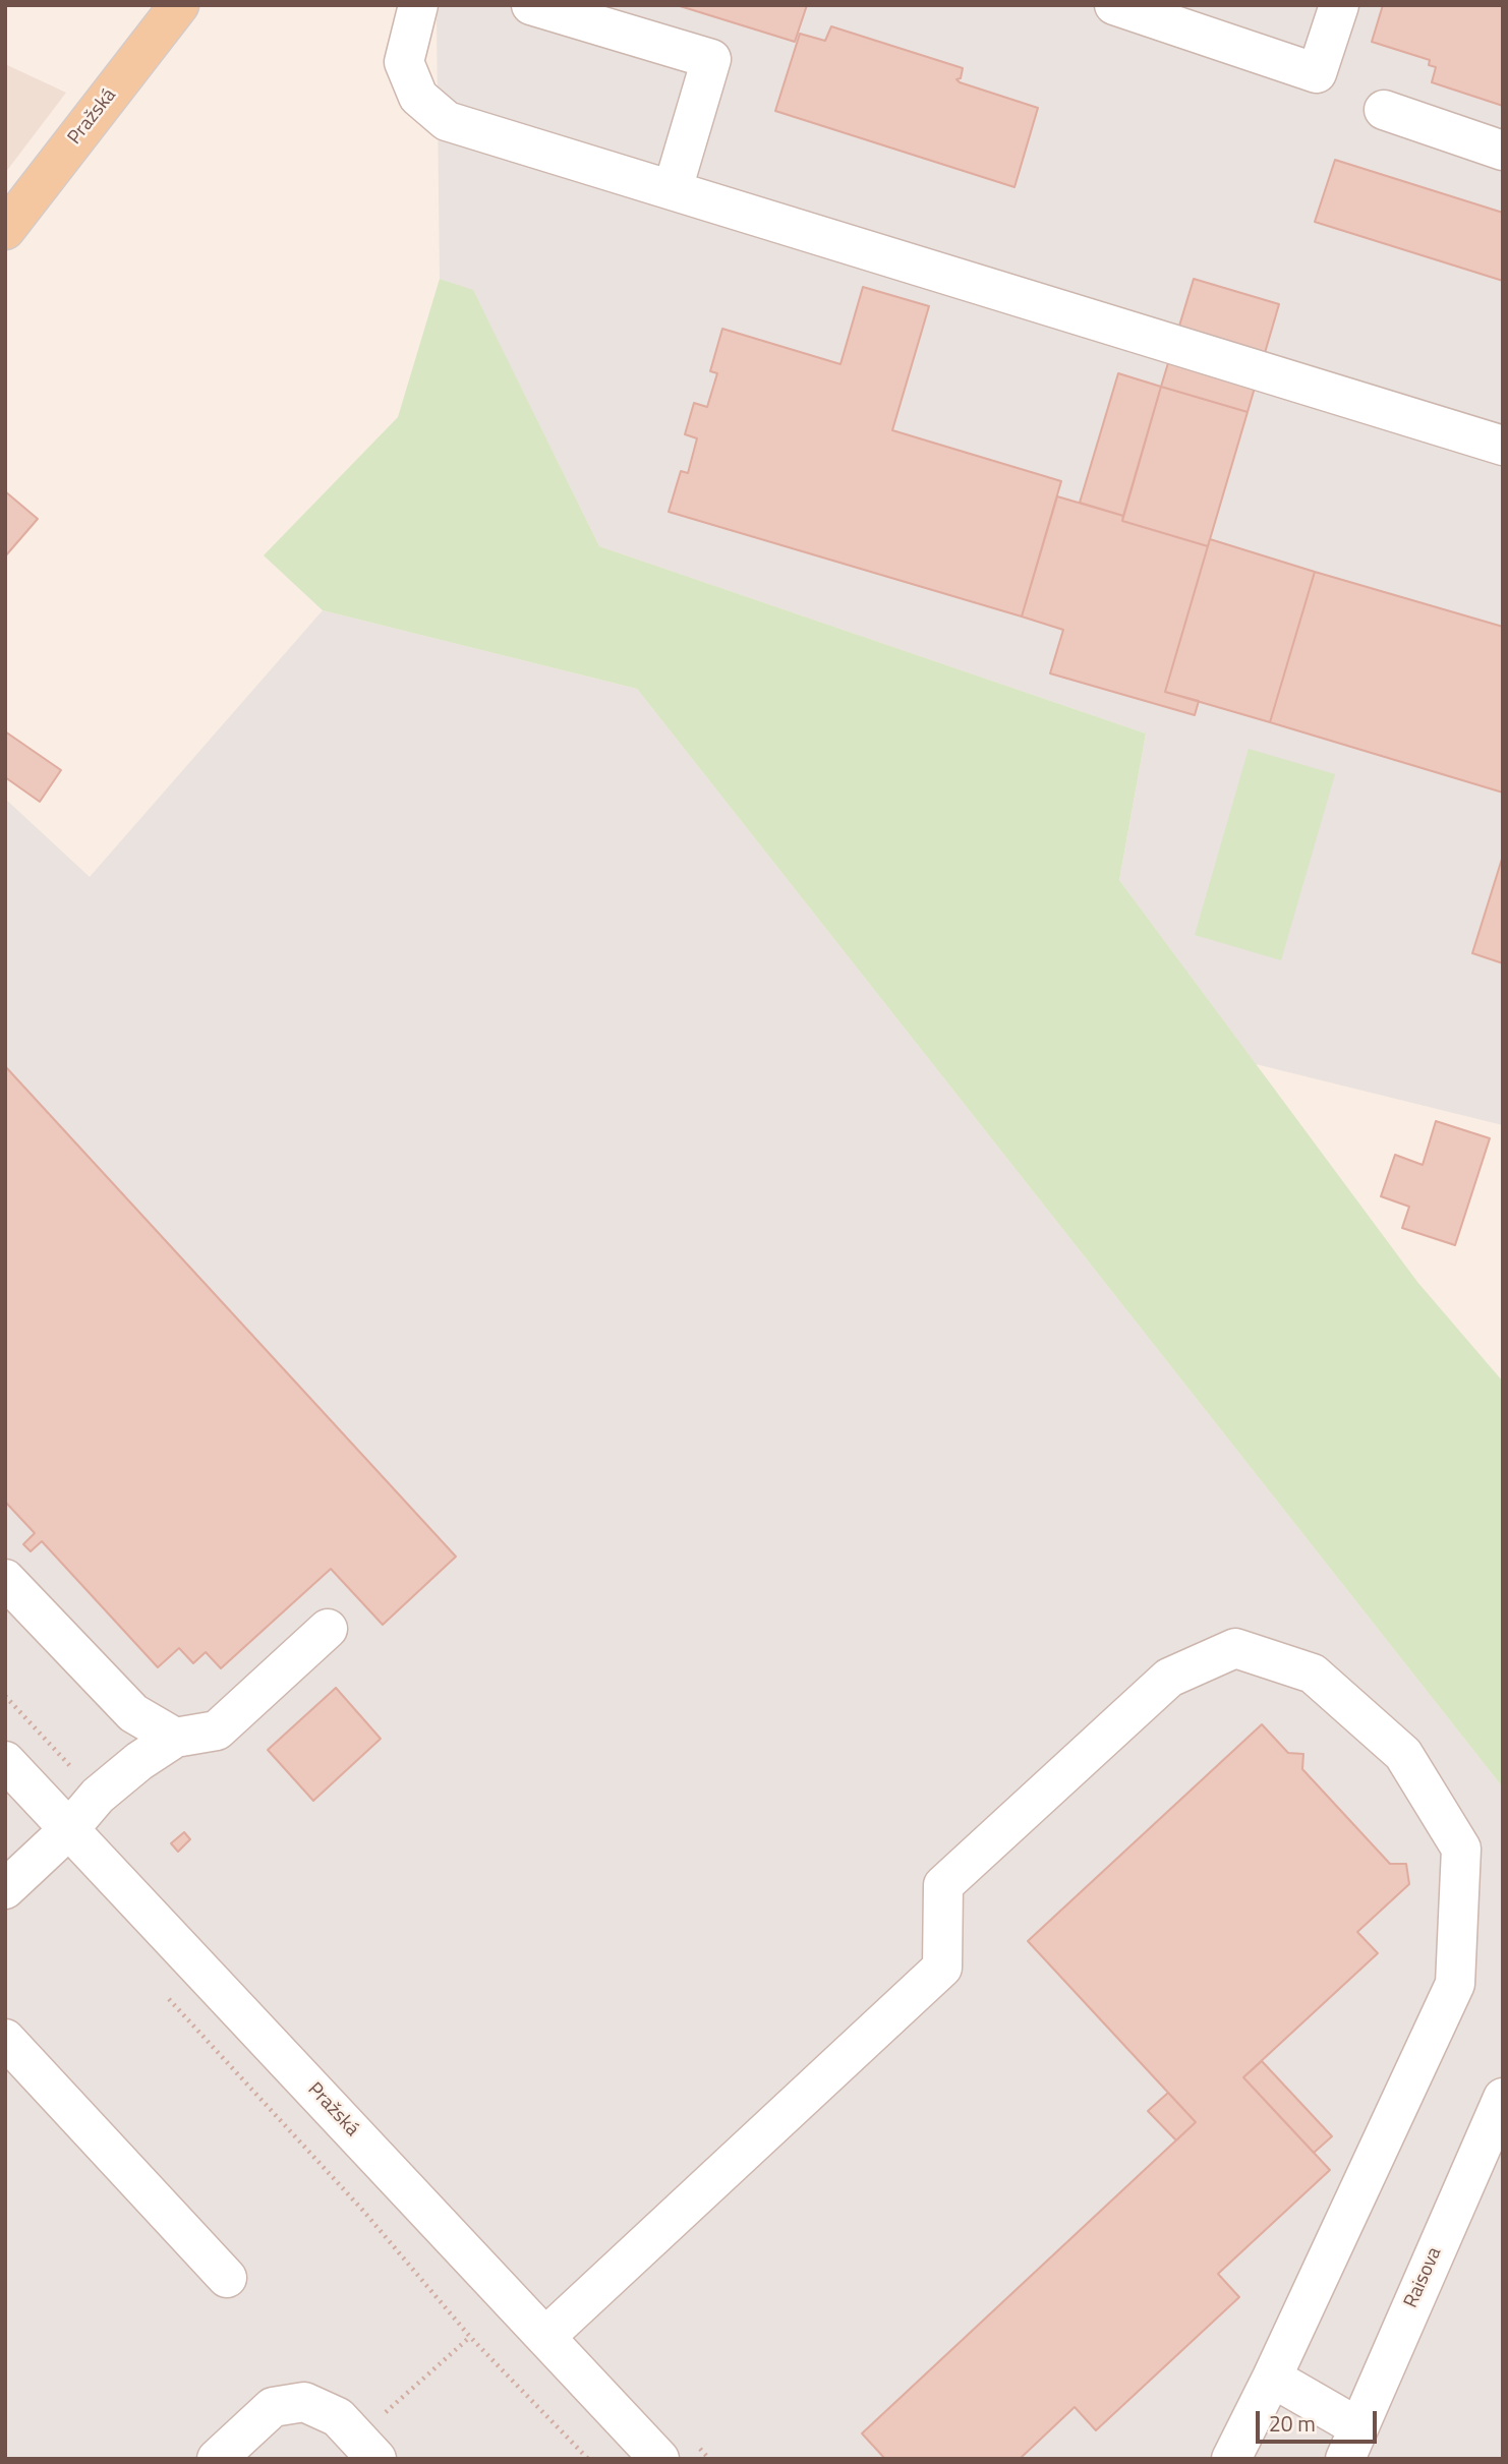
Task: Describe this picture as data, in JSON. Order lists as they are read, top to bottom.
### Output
{
  "streets": {
    "main road": ["Pražská"],
    "street": ["Raisova"]
  },
  "scale_bar": "20 m"
}
